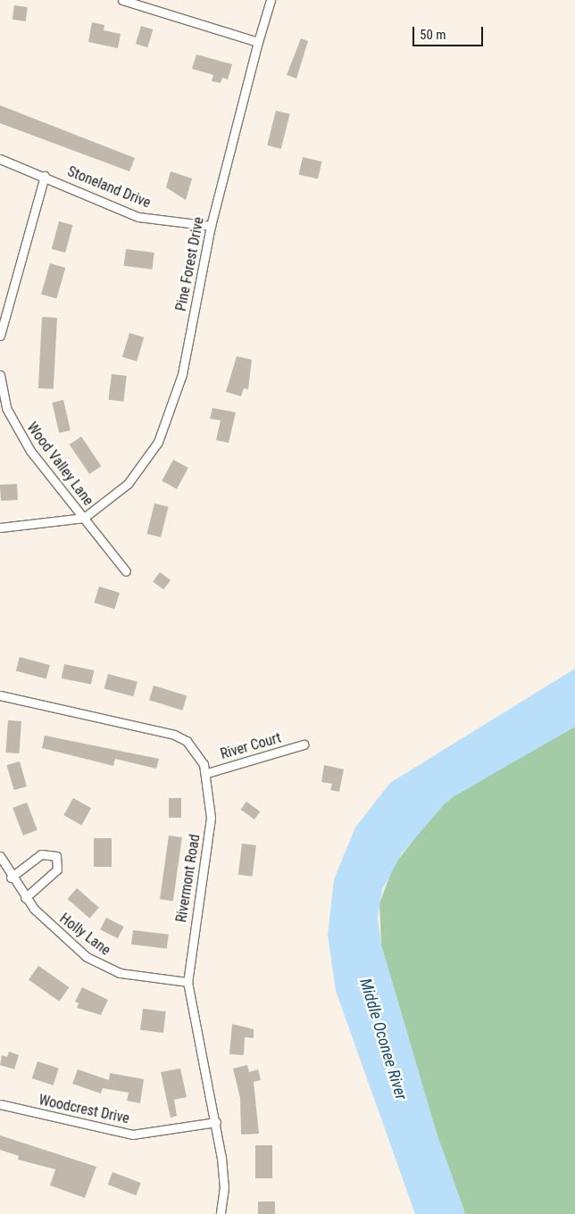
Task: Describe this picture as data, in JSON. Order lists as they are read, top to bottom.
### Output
{
  "streets": {
    "street": [
      "Stoneland Drive",
      "Pine Forest Drive",
      "Wood Valley Lane",
      "River Court",
      "Rivermont Road",
      "Holly Lane",
      "Woodcrest Drive"
    ]
  },
  "crossings": [
    ["Stoneland Drive", "Pine Forest Drive"],
    ["Pine Forest Drive", "Wood Valley Lane"],
    ["River Court", "Rivermont Road"],
    ["Rivermont Road", "Holly Lane"],
    ["Rivermont Road", "Woodcrest Drive"]
  ],
  "water": ["Middle Oconee River"],
  "scale_bar": "50 m"
}
